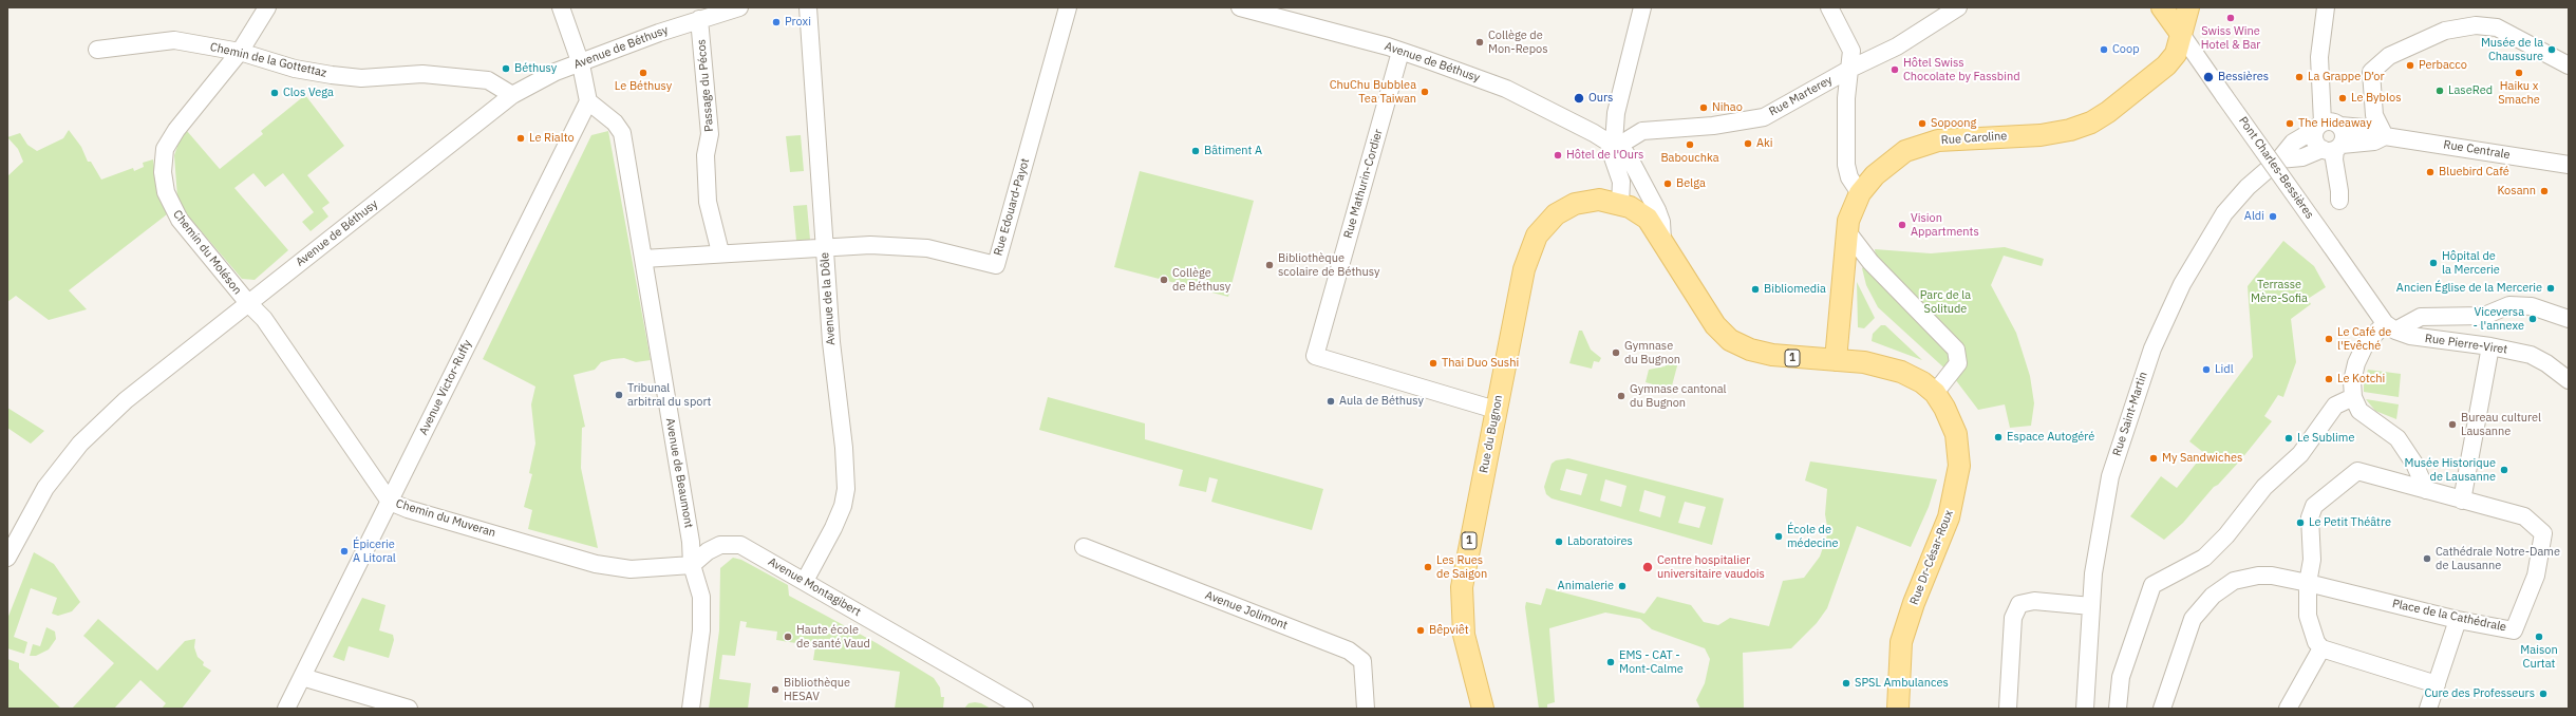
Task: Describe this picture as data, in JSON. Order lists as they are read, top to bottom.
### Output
{
  "streets": {
    "main road": [
      "Rue Caroline",
      "1",
      "Rue du Bugnon",
      "Rue Dr-César-Roux"
    ],
    "street": [
      "Avenue de Béthusy",
      "Chemin de la Gottettaz",
      "Passage du Pécos",
      "Rue Marterey",
      "Rue Centrale",
      "Pont Charles-Bessières",
      "Rue Mathurin-Cordier",
      "Rue Edouard-Payot",
      "Chemin du Moléson",
      "Avenue de la Dôle",
      "Rue Pierre-Viret",
      "Avenue Victor-Ruffy",
      "Rue Saint-Martin",
      "Avenue de Beaumont",
      "Chemin du Muveran",
      "Avenue Montagibert",
      "Avenue Jolimont",
      "Place de la Cathédrale"
    ]
  },
  "crossings": [
    ["Avenue de Béthusy", "Chemin de la Gottettaz"],
    ["Avenue de Béthusy", "Passage du Pécos"],
    ["Avenue de Béthusy", "Rue Mathurin-Cordier"],
    ["Avenue de Béthusy", "Chemin du Moléson"],
    ["Avenue de Béthusy", "1"],
    ["Avenue de Béthusy", "Chemin du Muveran"],
    ["Avenue de Béthusy", "Rue Dr-César-Roux"],
    ["Chemin de la Gottettaz", "Chemin du Moléson"],
    ["Rue Caroline", "Pont Charles-Bessières"],
    ["Rue Caroline", "Rue Dr-César-Roux"],
    ["Rue Centrale", "Rue Saint-Martin"],
    ["Pont Charles-Bessières", "Rue Pierre-Viret"],
    ["Rue Mathurin-Cordier", "Rue du Bugnon"],
    ["Rue Edouard-Payot", "Avenue de la Dôle"],
    ["Chemin du Moléson", "Chemin du Muveran"],
    ["Avenue de la Dôle", "Avenue Montagibert"],
    ["1", "Rue du Bugnon"],
    ["1", "Rue Dr-César-Roux"],
    ["Avenue Victor-Ruffy", "Avenue de Beaumont"],
    ["Avenue Victor-Ruffy", "Chemin du Muveran"],
    ["Avenue de Beaumont", "Chemin du Muveran"],
    ["Avenue de Beaumont", "Avenue Montagibert"],
    ["Chemin du Muveran", "Avenue Montagibert"]
  ],
  "parks": ["Terrasse Mère-Sofia", "Parc de la Solitude"],
  "places": [
    "Swiss Wine Hotel & Bar",
    "Proxi",
    "Collège de Mon-Repos",
    "Coop",
    "Musée de la Chaussure",
    "Perbacco",
    "Béthusy",
    "Hôtel Swiss Chocolate by Fassbind",
    "Le Béthusy",
    "Haiku x Smache",
    "Bessières",
    "La Grappe D’or",
    "LaseRed",
    "ChuChu Bubblea Tea Taiwan",
    "Clos Vega",
    "Ours",
    "Le Byblos",
    "Nihao",
    "Sopoong",
    "The Hideaway",
    "Le Rialto",
    "Aki",
    "Babouchka",
    "Bâtiment A",
    "Hôtel de l'Ours",
    "Bluebird Café",
    "Belga",
    "Kosann",
    "Aldi",
    "Vision Appartments",
    "Hôpital de la Mercerie",
    "Bibliothèque scolaire de Béthusy",
    "Collège de Béthusy",
    "Ancien Église de la Mercerie",
    "Bibliomedia",
    "Viceversa - l'annexe",
    "Le Café de l'Evêché",
    "Gymnase du Bugnon",
    "Thai Duo Sushi",
    "Lidl",
    "Le Kotchi",
    "Tribunal arbitral du sport",
    "Gymnase cantonal du Bugnon",
    "Aula de Béthusy",
    "Bureau culturel Lausanne",
    "Espace Autogéré",
    "Le Sublime",
    "My Sandwiches",
    "Musée Historique de Lausanne",
    "Le Petit Théâtre",
    "École de médecine",
    "Laboratoires",
    "Épicerie A Litoral",
    "Cathédrale Notre-Dame de Lausanne",
    "Les Rues de Saigon",
    "Centre hospitalier universitaire vaudois",
    "Animalerie",
    "Bêpviêt",
    "Haute école de santé Vaud",
    "Maison Curtat",
    "EMS - CAT - Mont-Calme",
    "SPSL Ambulances",
    "Bibliothèque HESAV",
    "Cure des Professeurs"
  ]
}
